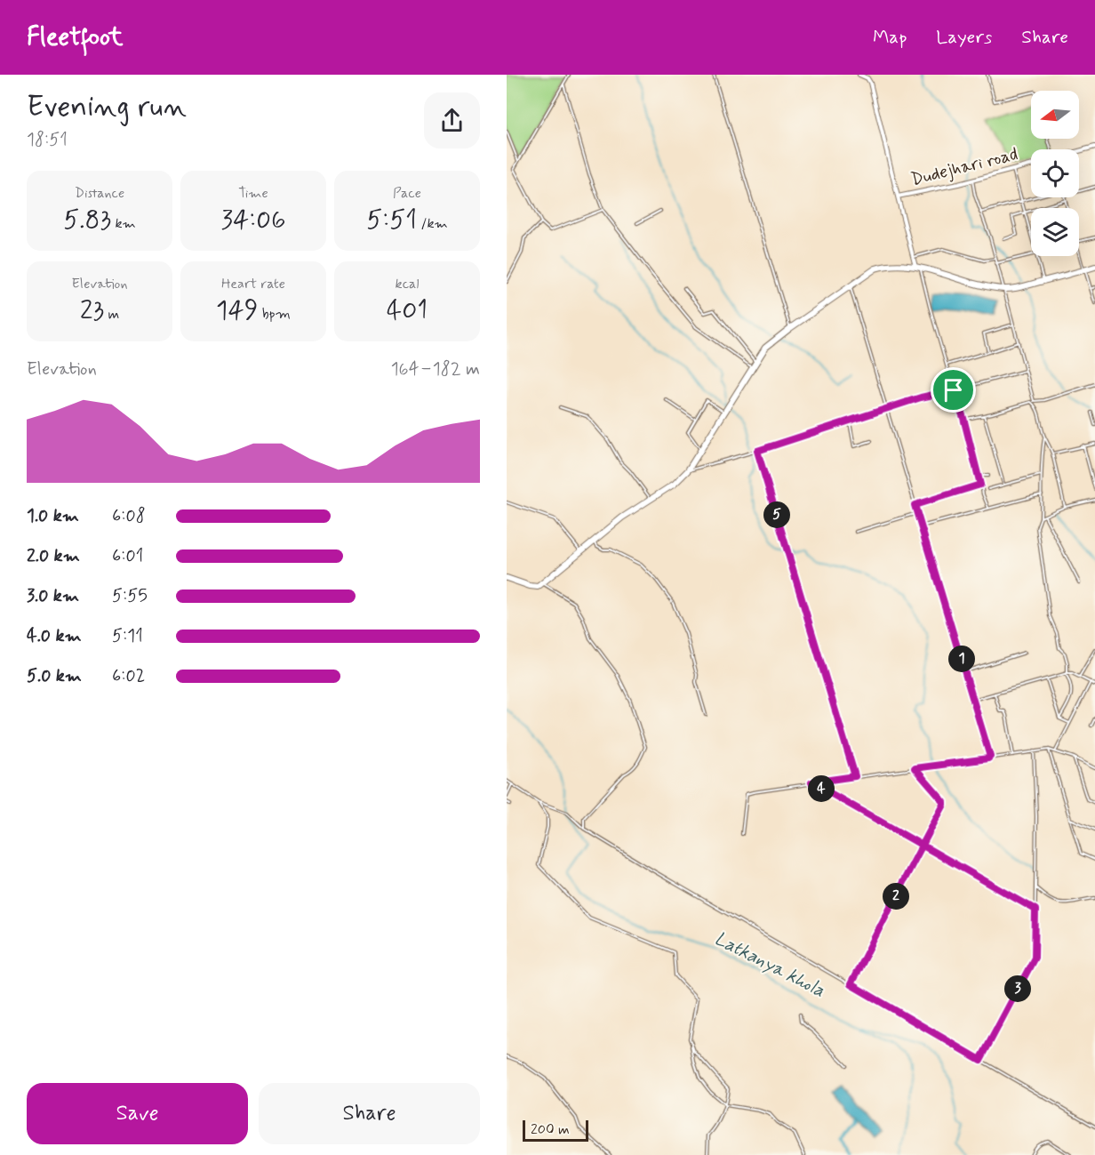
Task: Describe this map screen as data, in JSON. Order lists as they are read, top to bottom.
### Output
{
  "streets": {
    "street": ["Dudejhari road"]
  },
  "water": ["Latkanya khola"],
  "scale_bar": "200 m",
  "north": "left",
  "page": {
    "header": "Fleetfoot",
    "nav": ["Map", "Layers", "Share"],
    "heading": ["Evening run", "18:51"],
    "stats": [
      ["Distance", "5.83 km"],
      ["Time", "34:06"],
      ["Pace", "5:51 /km"],
      ["Elevation", "23 m"],
      ["Heart rate", "149 bpm"],
      ["kcal", "401"]
    ],
    "chart": ["Elevation", "164–182 m"],
    "list": [
      {
        "name": "1.0 km",
        "note": "6:08"
      },
      {
        "name": "2.0 km",
        "note": "6:01"
      },
      {
        "name": "3.0 km",
        "note": "5:55"
      },
      {
        "name": "4.0 km",
        "note": "5:11"
      },
      {
        "name": "5.0 km",
        "note": "6:02"
      }
    ],
    "pins": [
      "5",
      "1",
      "4",
      "2",
      "3"
    ],
    "buttons": ["Save", "Share"],
    "scale": "200 m"
  }
}
